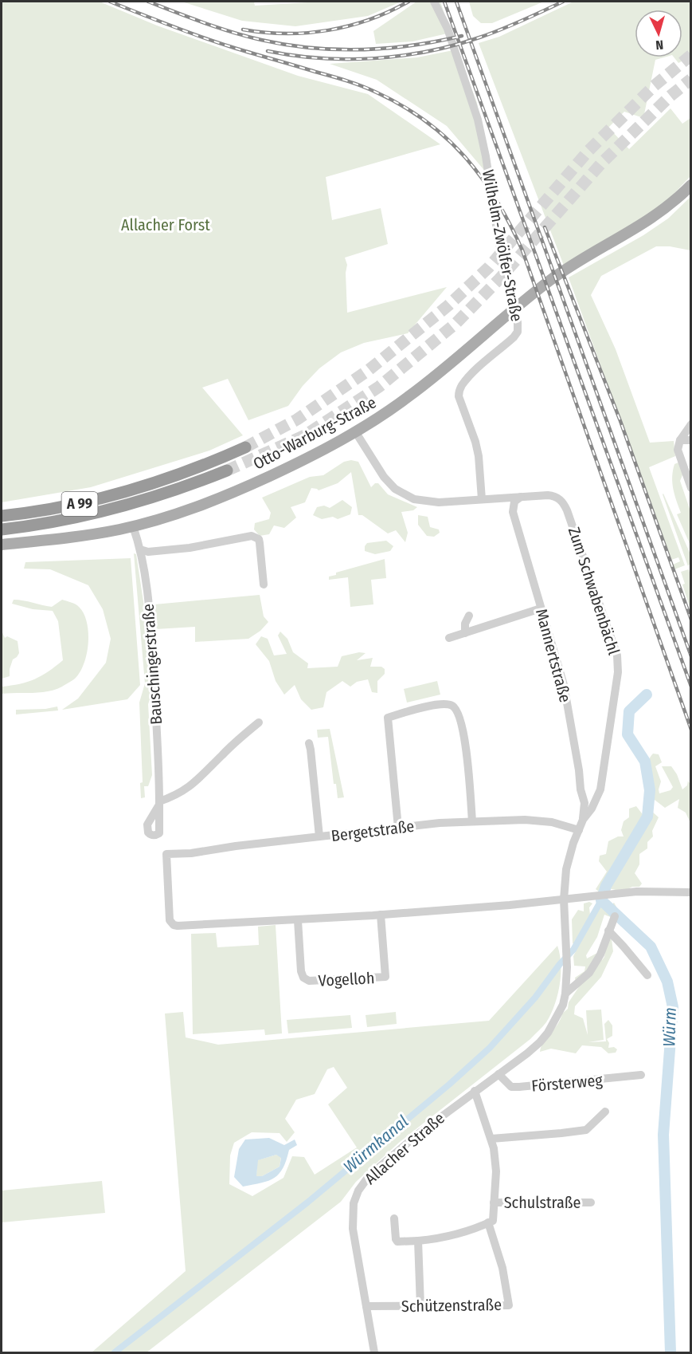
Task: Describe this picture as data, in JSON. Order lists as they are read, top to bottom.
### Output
{
  "streets": {
    "highway": ["A 99"],
    "main road": ["Otto-Warburg-Straße"],
    "street": [
      "Wilhelm-Zwölfer-Straße",
      "Zum Schwabenbächl",
      "Mannertstraße",
      "Bauschingerstraße",
      "Bergetstraße",
      "Vogelloh",
      "Försterweg",
      "Allacher Straße",
      "Schulstraße",
      "Schützenstraße"
    ]
  },
  "crossings": [
    ["Wilhelm-Zwölfer-Straße", "Zum Schwabenbächl"],
    ["Otto-Warburg-Straße", "Zum Schwabenbächl"],
    ["Otto-Warburg-Straße", "Bauschingerstraße"],
    ["Zum Schwabenbächl", "Mannertstraße"],
    ["Zum Schwabenbächl", "Bergetstraße"],
    ["Zum Schwabenbächl", "Allacher Straße"],
    ["Bergetstraße", "Vogelloh"],
    ["Försterweg", "Allacher Straße"],
    ["Allacher Straße", "Schützenstraße"]
  ],
  "water": ["Würm", "Würmkanal"],
  "parks": ["Allacher Forst"],
  "north": "bottom"
}
